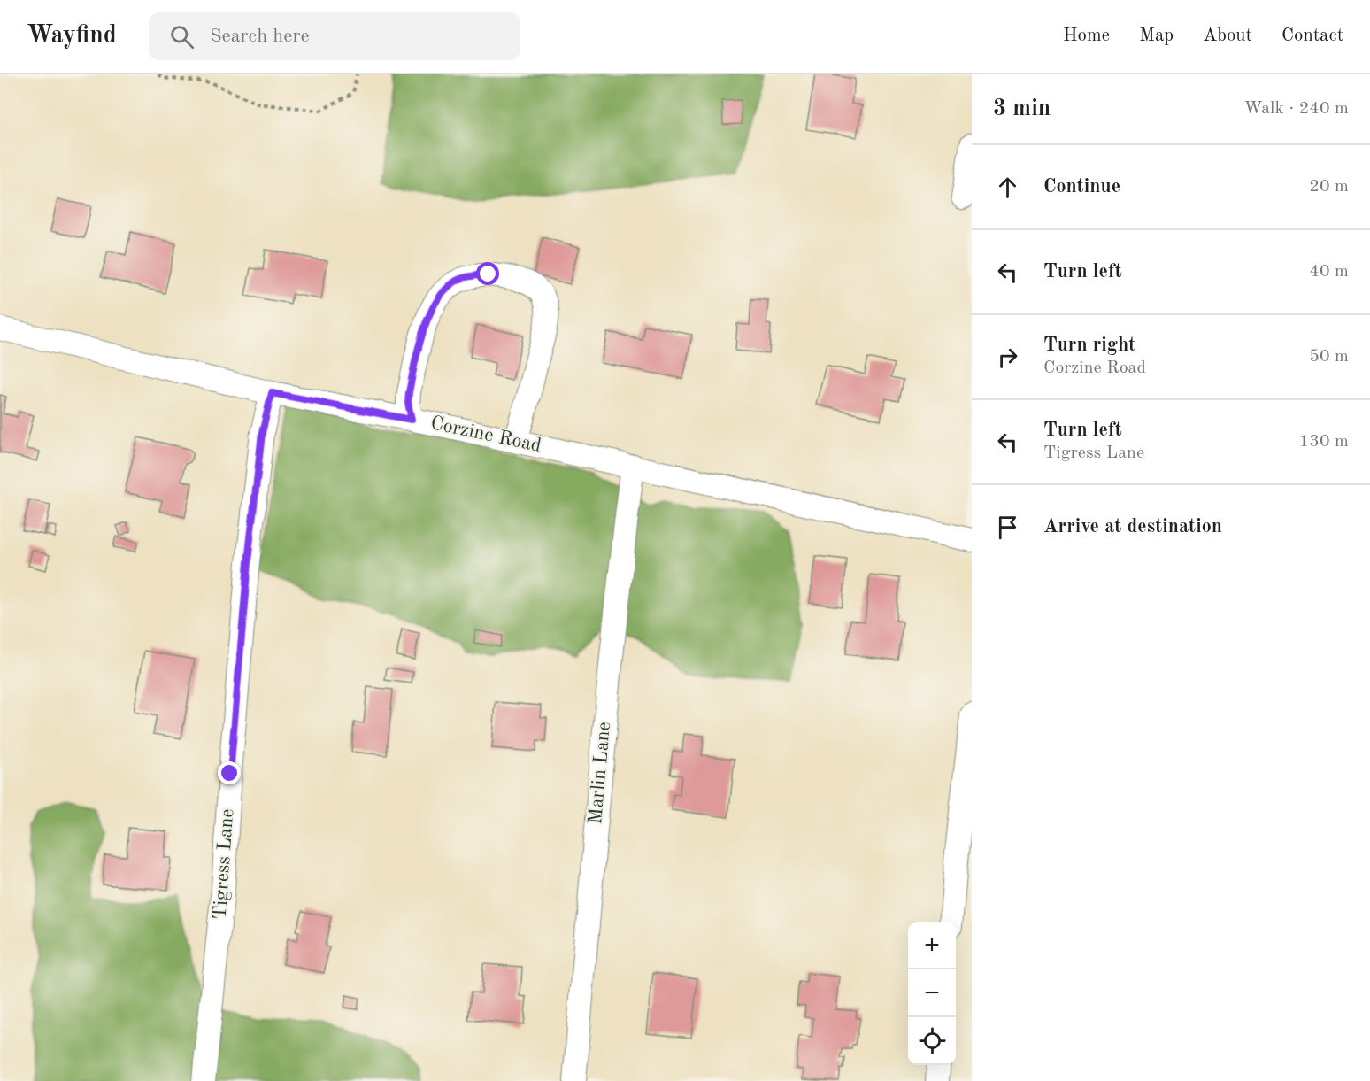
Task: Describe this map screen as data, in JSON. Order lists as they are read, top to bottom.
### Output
{
  "streets": {
    "street": ["Corzine Road", "Marlin Lane", "Tigress Lane"]
  },
  "crossings": [
    ["Corzine Road", "Marlin Lane"],
    ["Corzine Road", "Tigress Lane"]
  ],
  "page": {
    "header": "Wayfind",
    "search": "Search here",
    "nav": [
      "Home",
      "Map",
      "About",
      "Contact"
    ],
    "heading": ["3 min", "Walk · 240 m"],
    "list": [
      ["Continue", "20 m"],
      ["Turn left", "40 m"],
      ["Turn right", "Corzine Road", "50 m"],
      ["Turn left", "Tigress Lane", "130 m"],
      "Arrive at destination"
    ],
    "map_buttons": ["+", "−"]
  }
}
